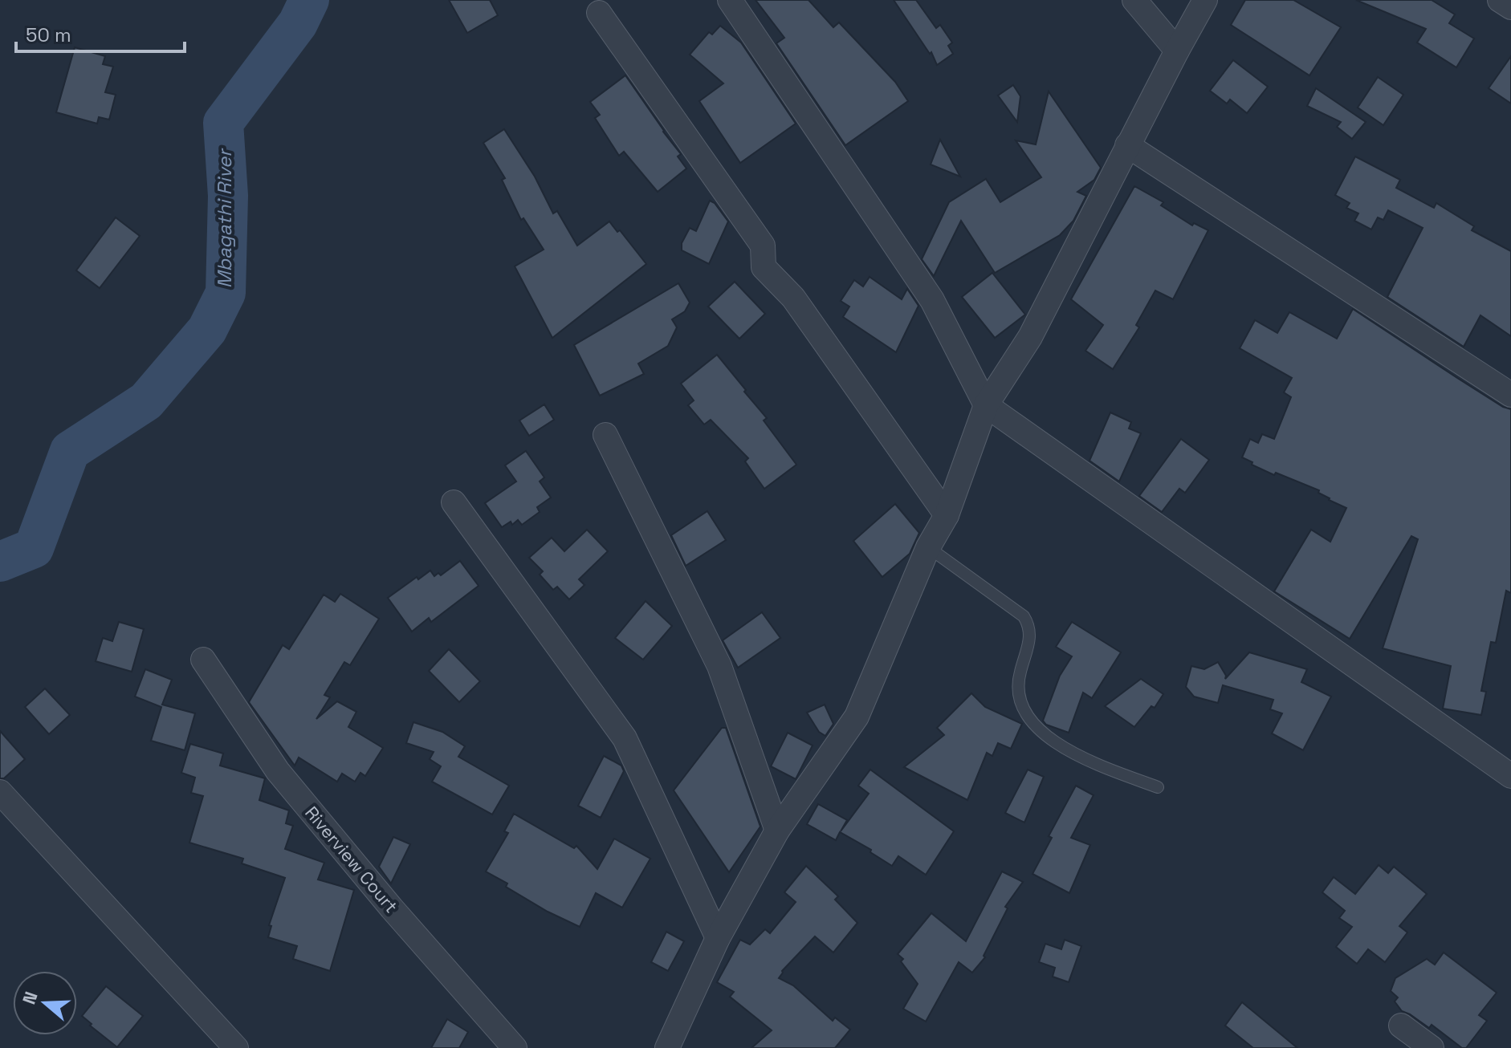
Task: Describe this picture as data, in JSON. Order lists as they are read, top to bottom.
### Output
{
  "streets": {
    "street": ["Riverview Court"]
  },
  "water": ["Mbagathi River"],
  "scale_bar": "50 m",
  "north": "left"
}
